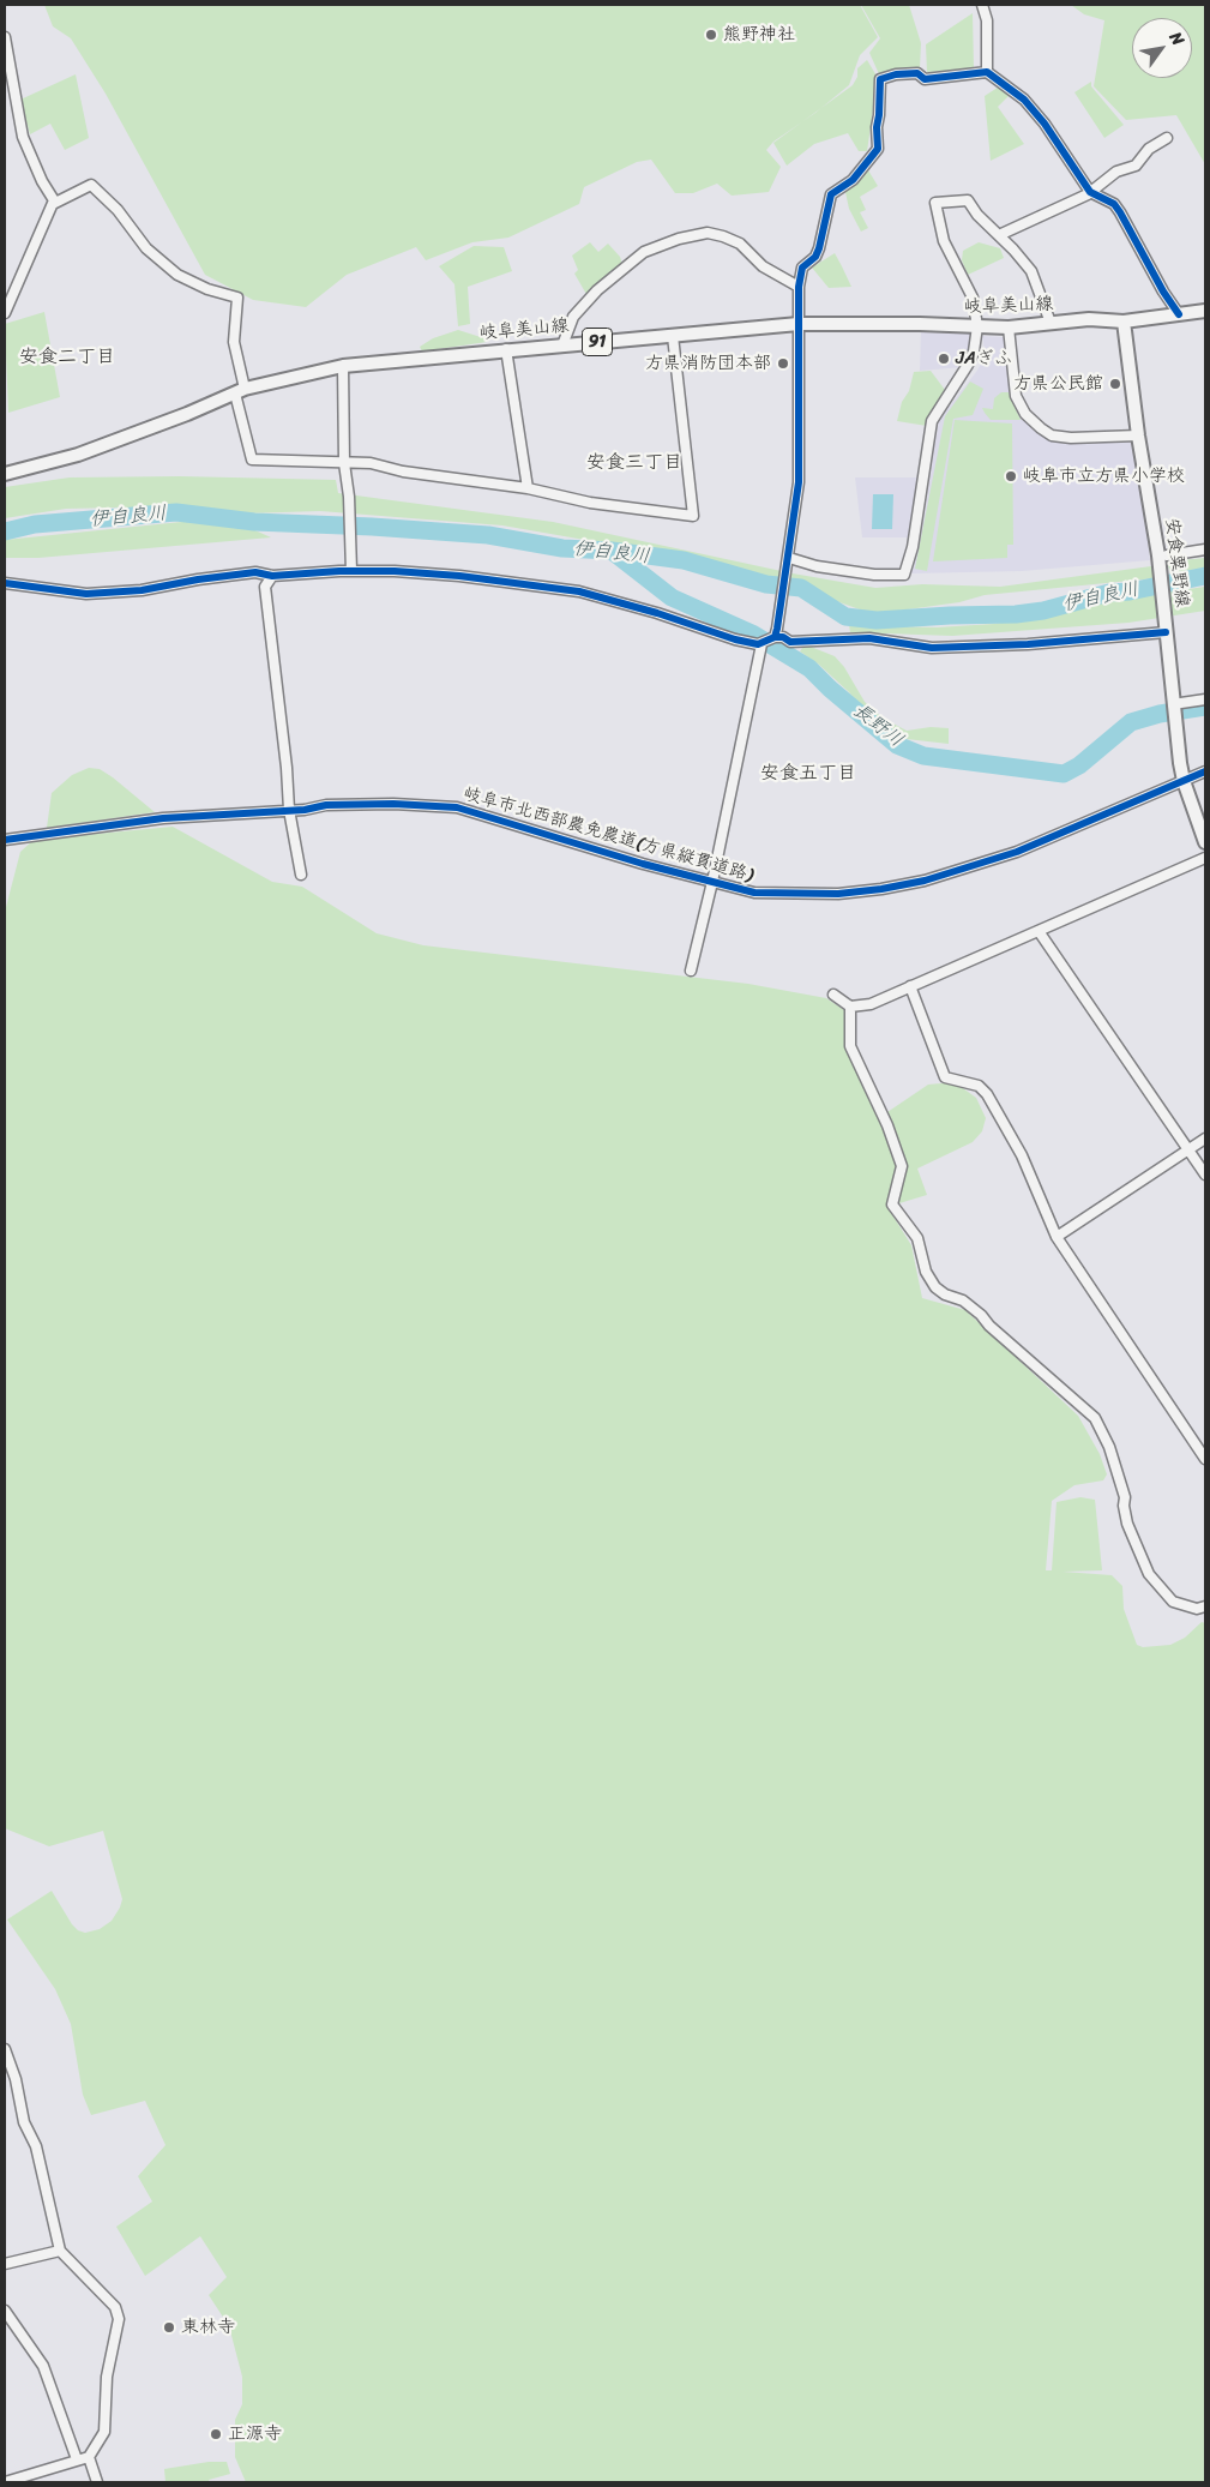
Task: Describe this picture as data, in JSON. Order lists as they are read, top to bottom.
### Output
{
  "streets": {
    "main road": ["岐阜美山線", "91", "安食粟野線"],
    "street": ["岐阜市北西部農免農道(方県縦貫道路)"]
  },
  "crossings": [
    ["岐阜美山線", "安食粟野線"],
    ["安食粟野線", "岐阜市北西部農免農道(方県縦貫道路)"]
  ],
  "districts": ["安食二丁目", "安食三丁目", "安食五丁目"],
  "water": ["伊自良川", "長野川"],
  "places": [
    "熊野神社",
    "JAぎふ",
    "方県消防団本部",
    "方県公民館",
    "岐阜市立方県小学校",
    "東林寺",
    "正源寺"
  ],
  "north": "top right"
}
